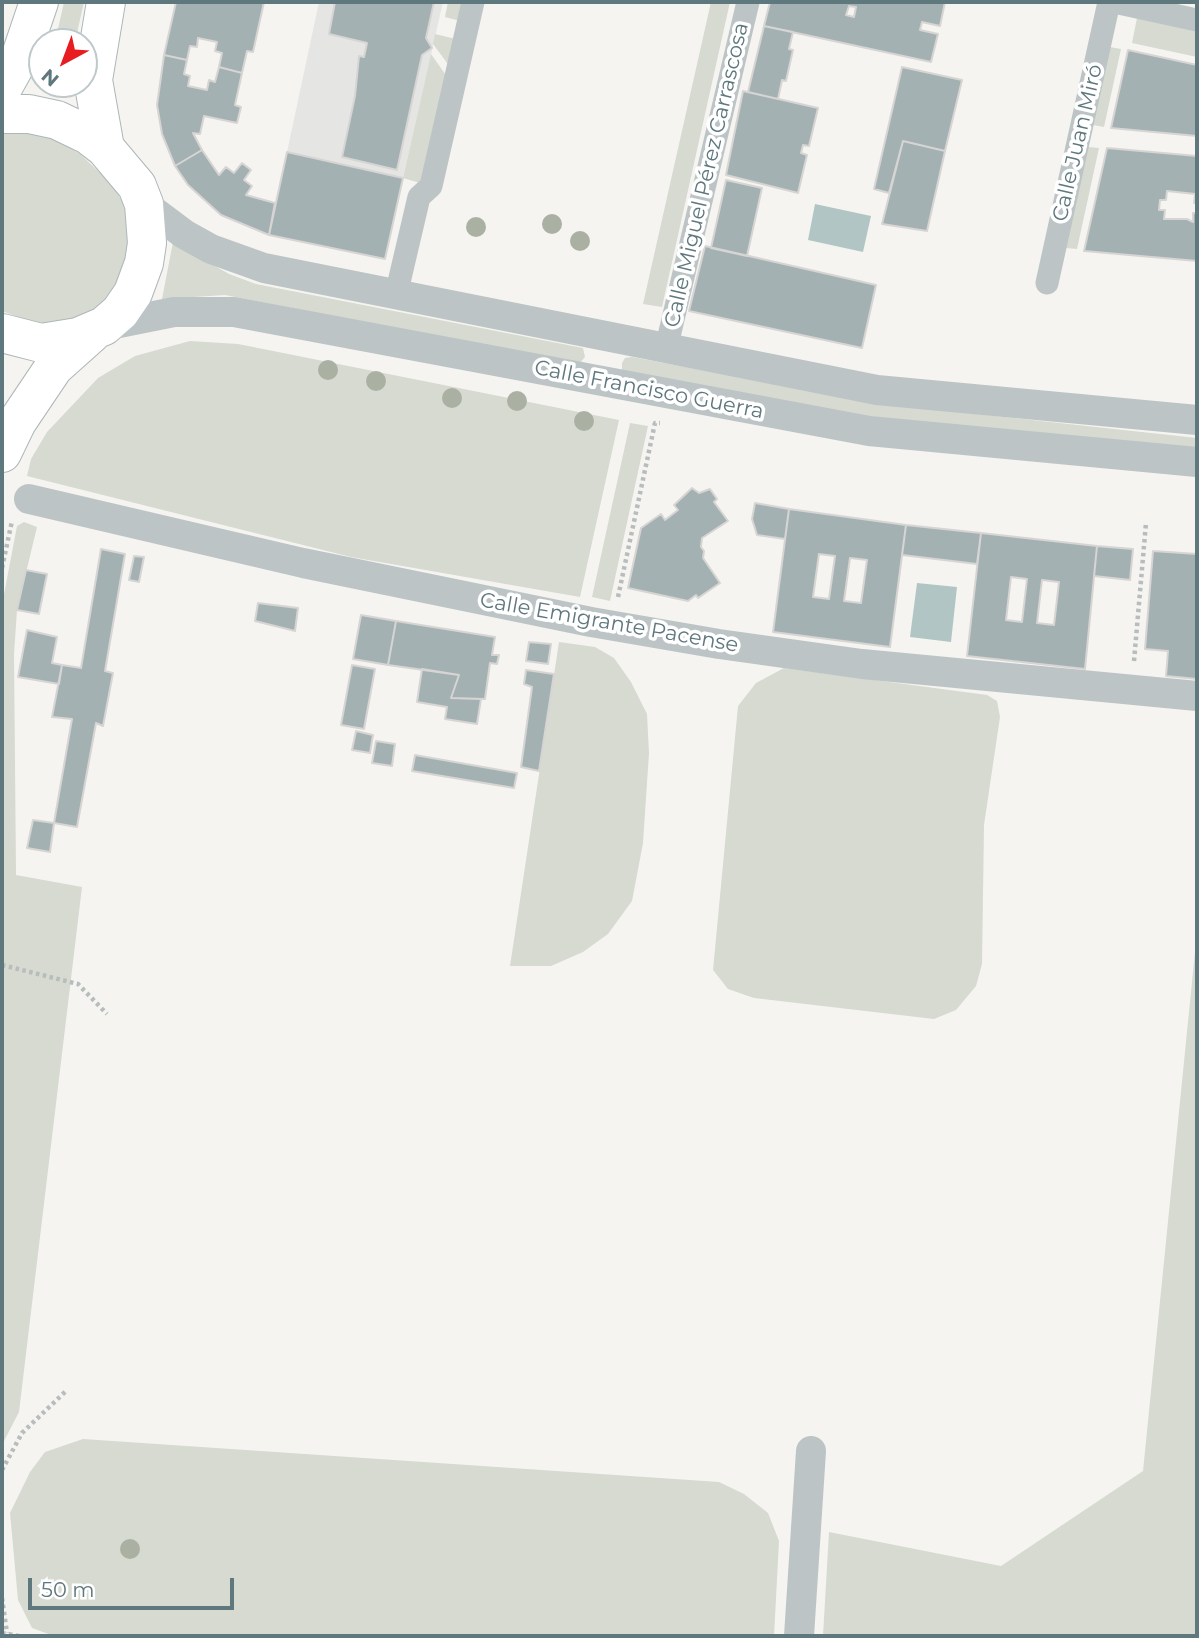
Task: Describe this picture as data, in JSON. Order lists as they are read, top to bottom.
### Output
{
  "streets": {
    "street": [
      "Calle Juan Miró",
      "Calle Miguel Pérez Carrascosa",
      "Calle Francisco Guerra",
      "Calle Emigrante Pacense"
    ]
  },
  "crossings": [
    ["Calle Miguel Pérez Carrascosa", "Calle Francisco Guerra"]
  ],
  "scale_bar": "50 m",
  "north": "bottom left"
}
